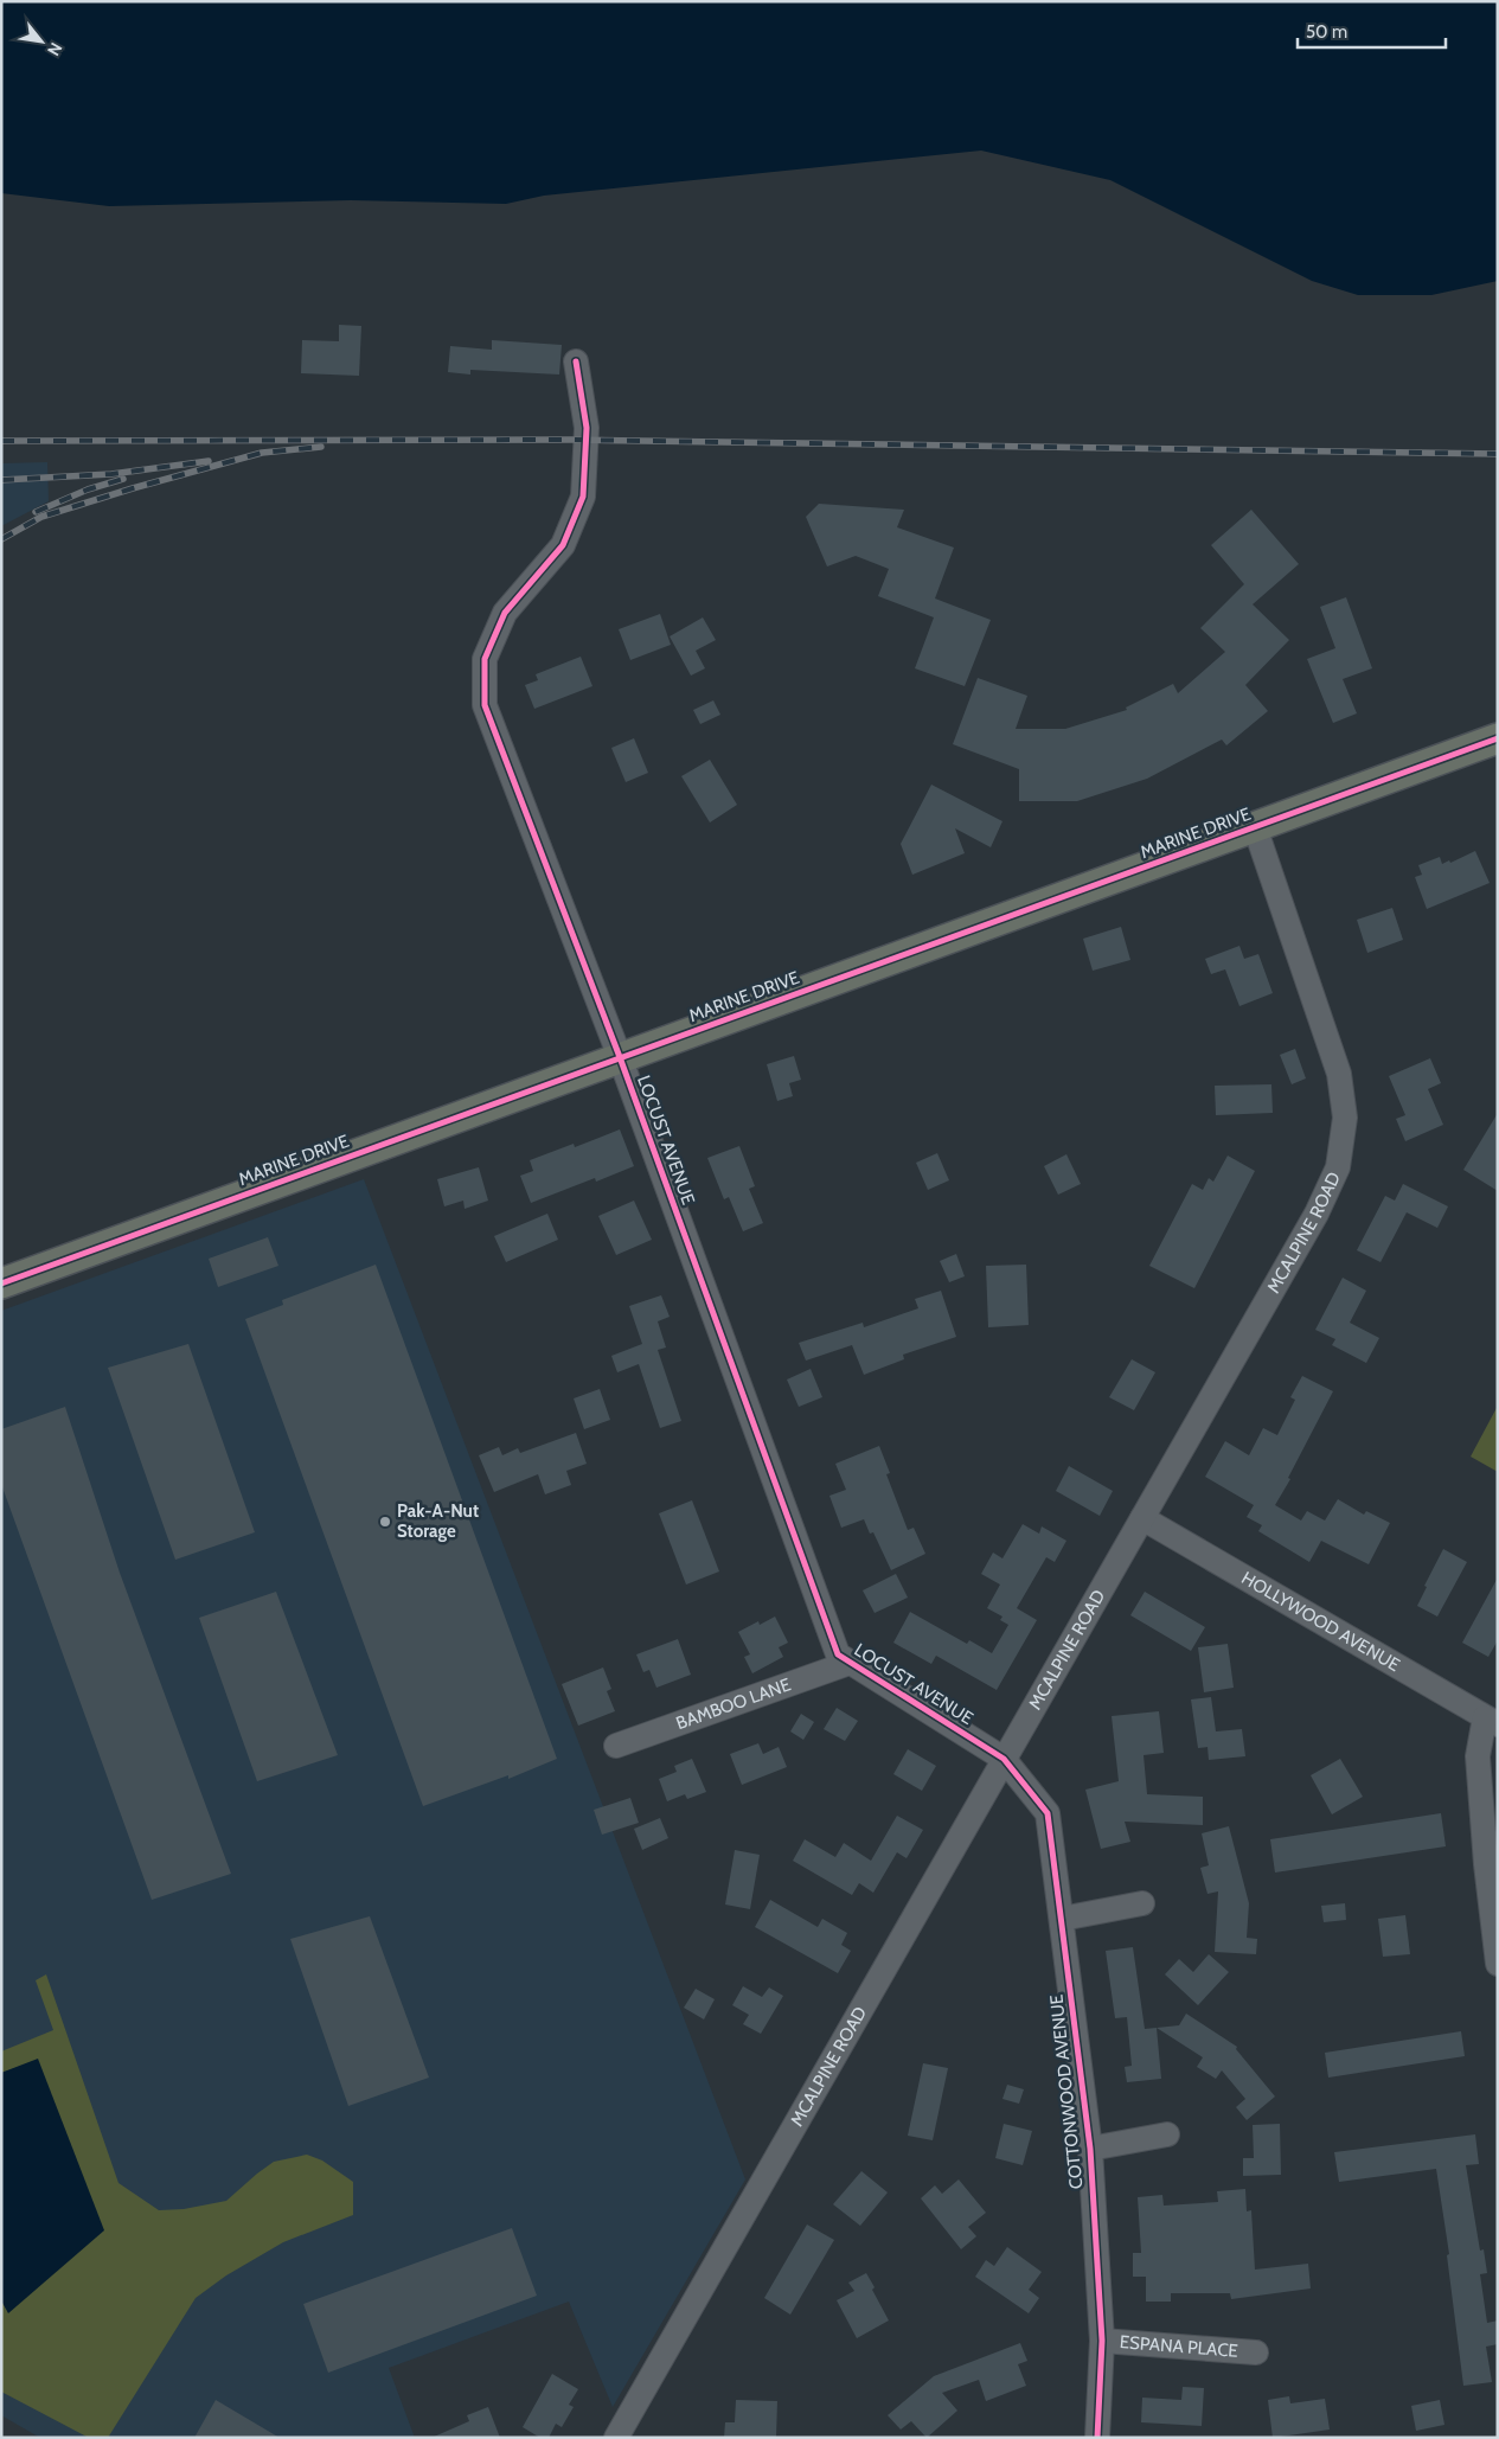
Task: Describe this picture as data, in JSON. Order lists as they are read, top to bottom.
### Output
{
  "streets": {
    "main road": ["MARINE DRIVE"],
    "street": [
      "LOCUST AVENUE",
      "MCALPINE ROAD",
      "HOLLYWOOD AVENUE",
      "BAMBOO LANE",
      "COTTONWOOD AVENUE",
      "ESPANA PLACE"
    ]
  },
  "crossings": [
    ["MARINE DRIVE", "LOCUST AVENUE"],
    ["MARINE DRIVE", "MCALPINE ROAD"],
    ["LOCUST AVENUE", "MCALPINE ROAD"],
    ["LOCUST AVENUE", "BAMBOO LANE"],
    ["LOCUST AVENUE", "COTTONWOOD AVENUE"],
    ["MCALPINE ROAD", "HOLLYWOOD AVENUE"],
    ["MCALPINE ROAD", "COTTONWOOD AVENUE"],
    ["COTTONWOOD AVENUE", "ESPANA PLACE"]
  ],
  "places": ["Pak-A-Nut Storage"],
  "scale_bar": "50 m",
  "north": "bottom right"
}
